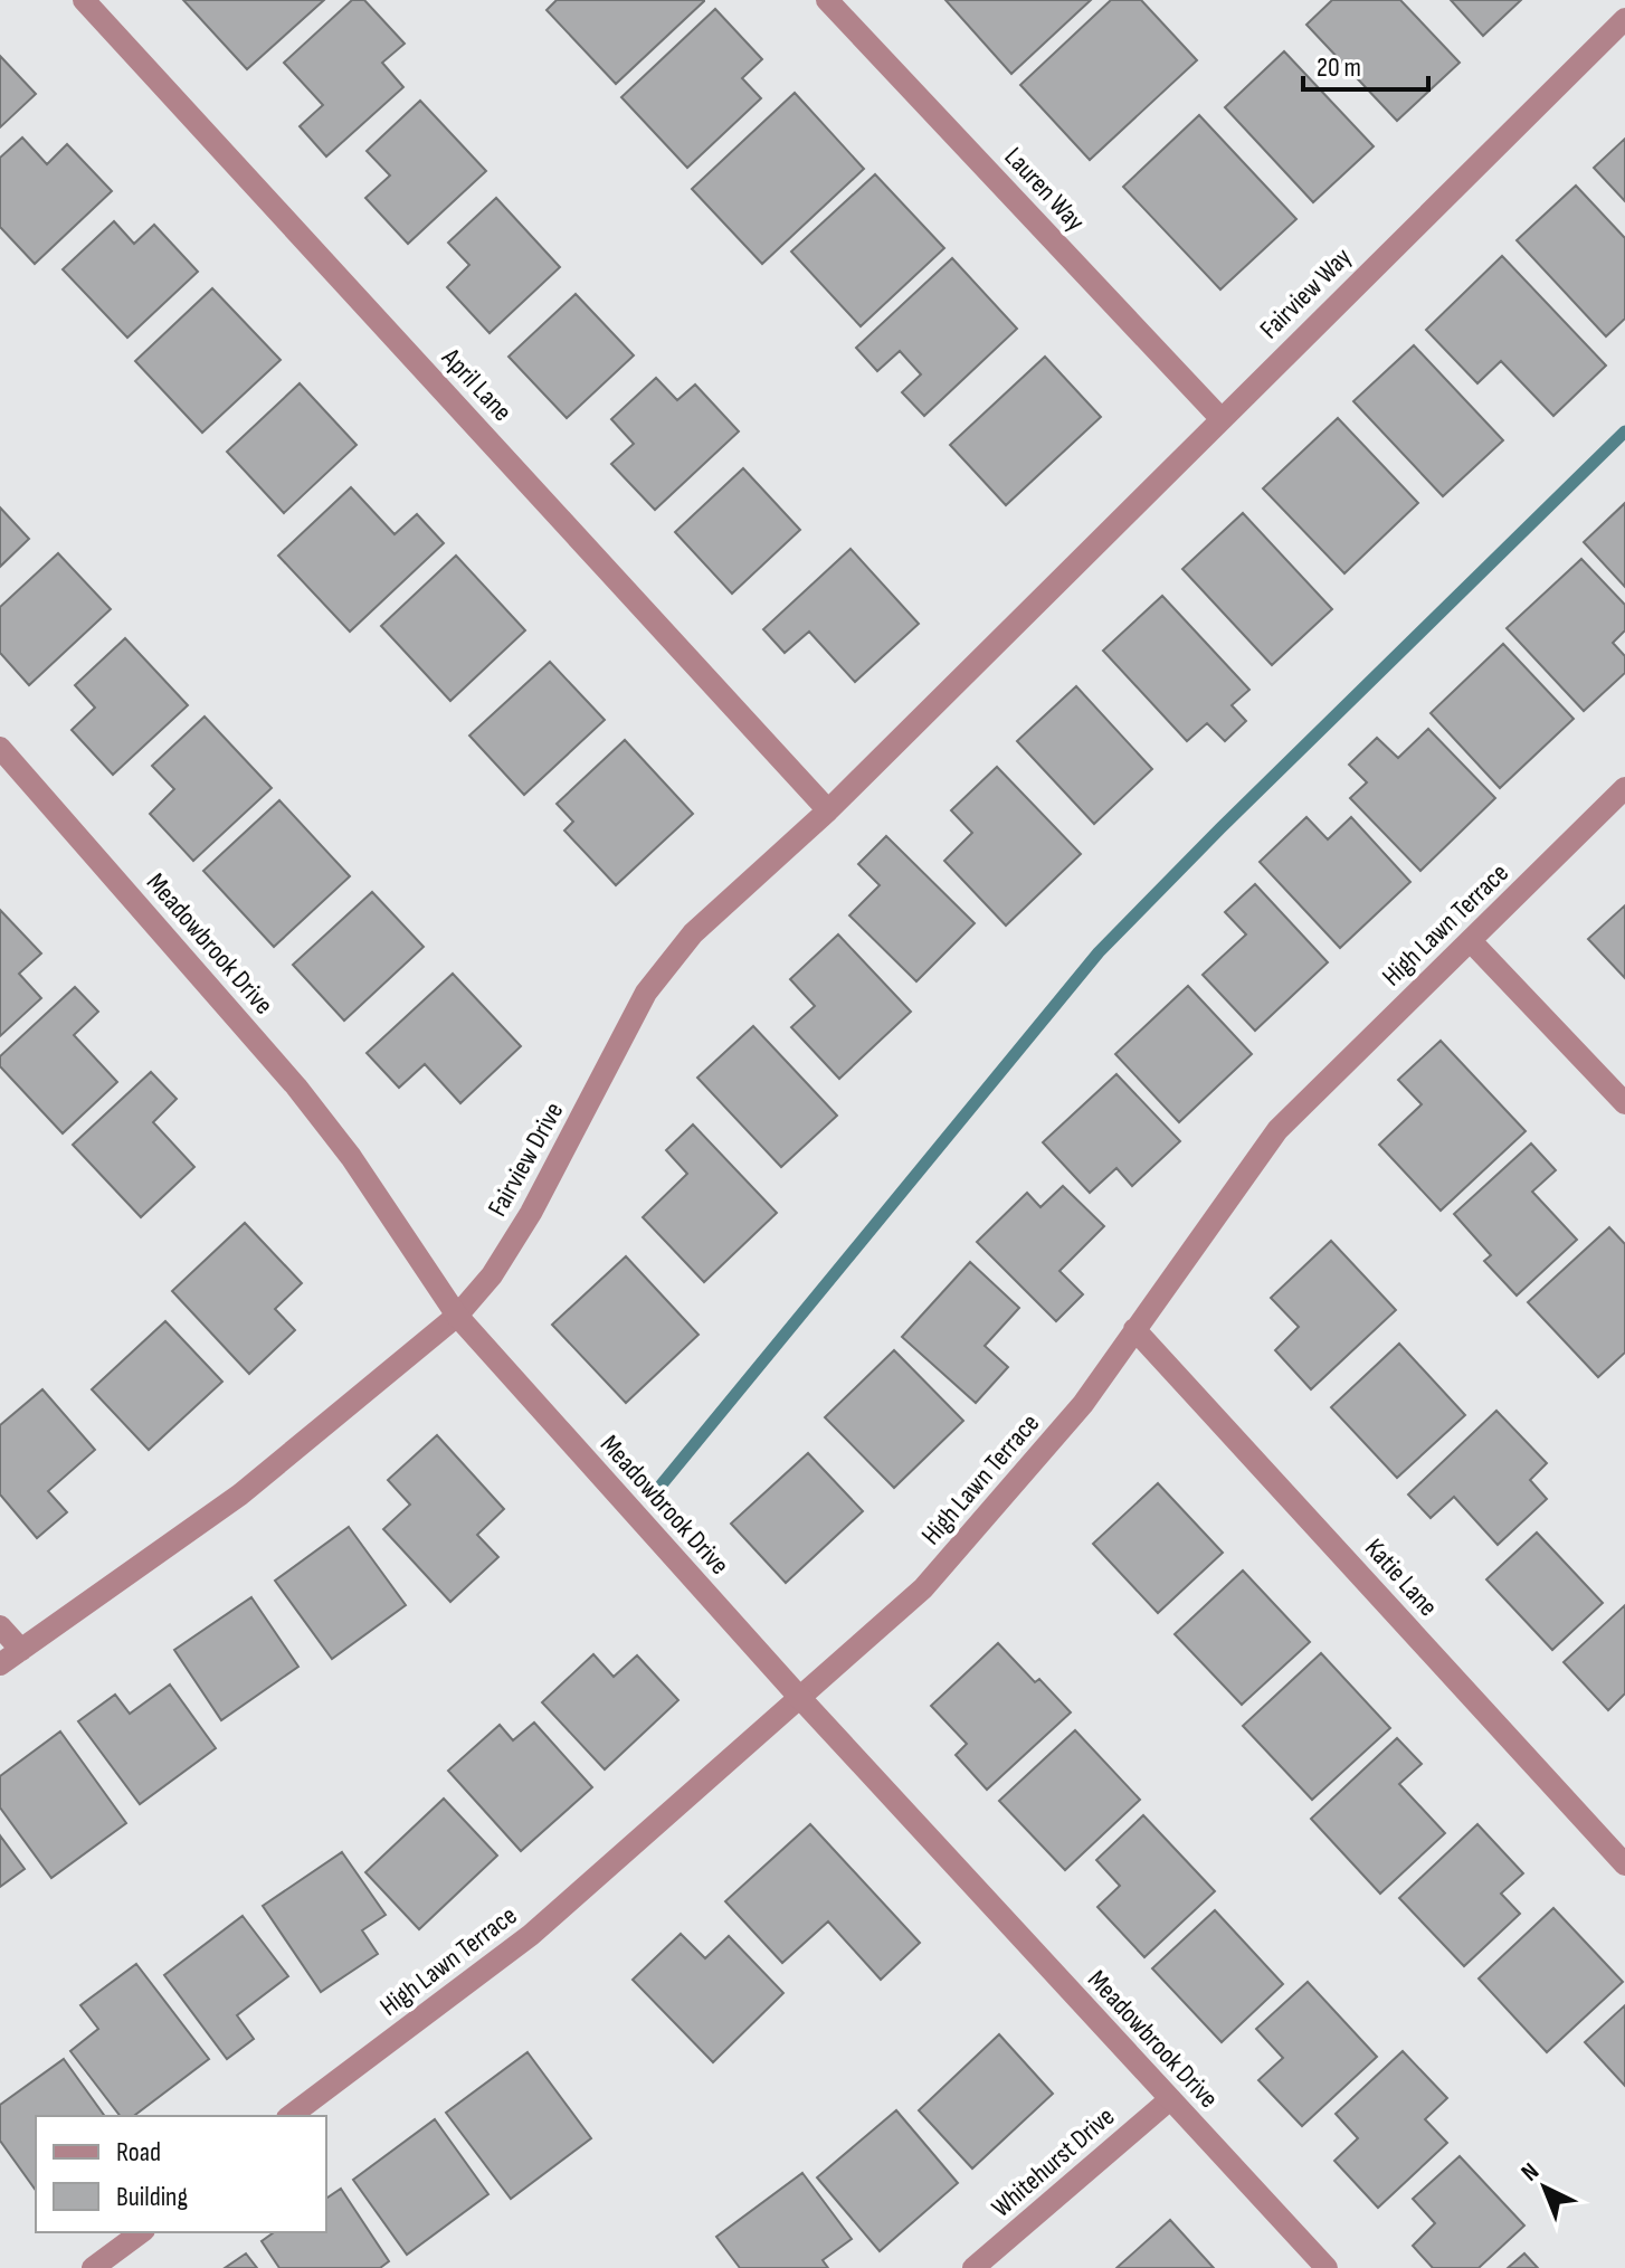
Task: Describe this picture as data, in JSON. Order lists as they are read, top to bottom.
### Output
{
  "streets": {
    "street": [
      "Lauren Way",
      "Fairview Way",
      "April Lane",
      "High Lawn Terrace",
      "Meadowbrook Drive",
      "Fairview Drive",
      "Katie Lane",
      "Whitehurst Drive"
    ]
  },
  "crossings": [
    ["Lauren Way", "Fairview Way"],
    ["Fairview Way", "Fairview Drive"],
    ["April Lane", "Fairview Drive"],
    ["High Lawn Terrace", "Meadowbrook Drive"],
    ["High Lawn Terrace", "Katie Lane"],
    ["Meadowbrook Drive", "Fairview Drive"],
    ["Meadowbrook Drive", "Whitehurst Drive"]
  ],
  "legend": ["Road", "Building"],
  "scale_bar": "20 m",
  "north": "top left"
}
